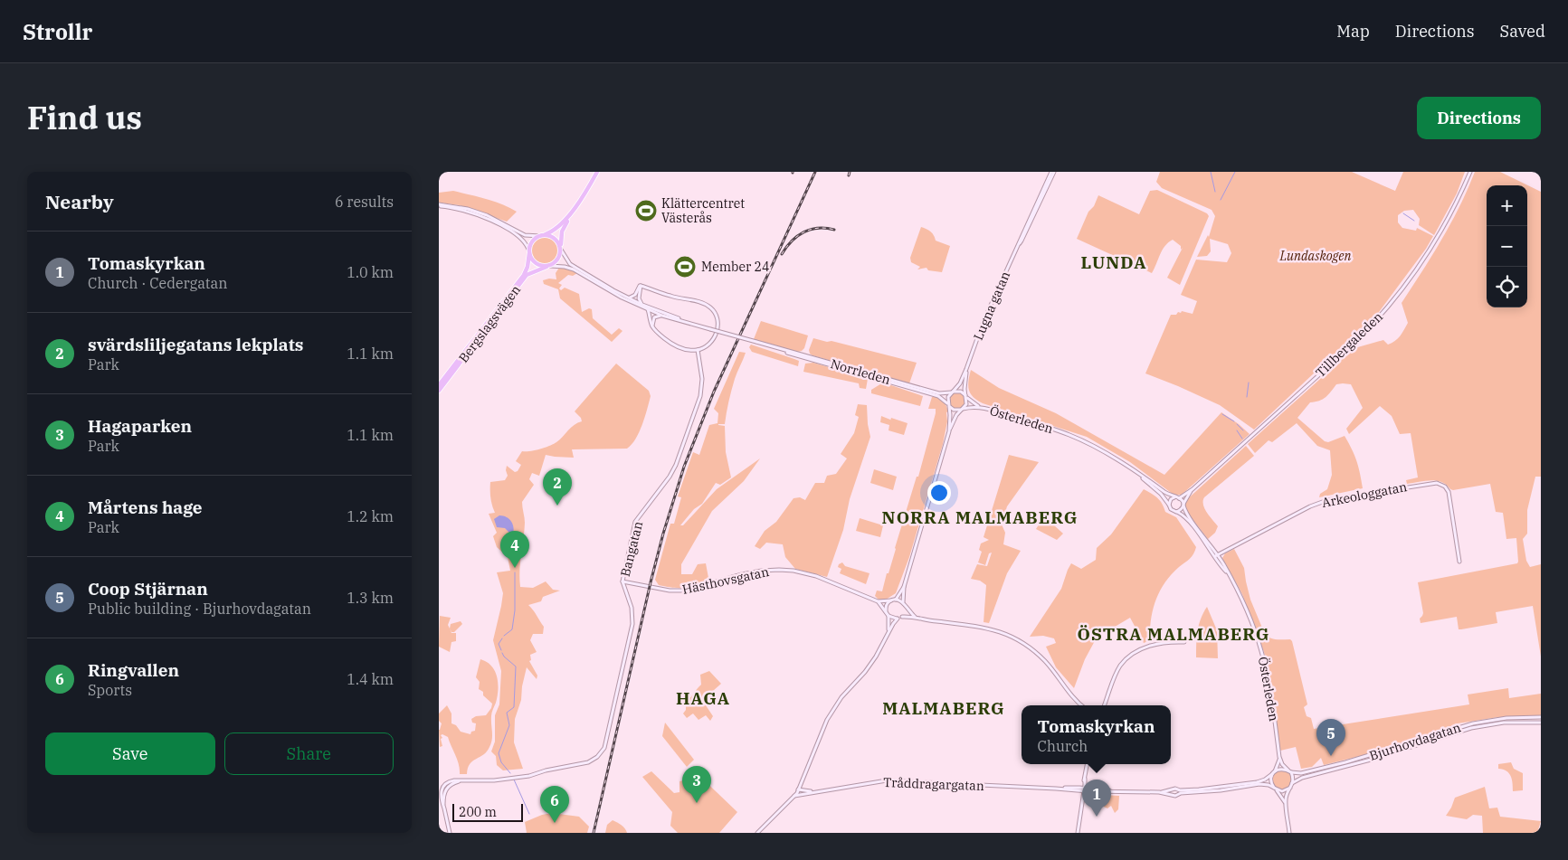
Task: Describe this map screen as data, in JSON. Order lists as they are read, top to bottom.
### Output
{
  "streets": {
    "highway": ["Bergslagsvägen"],
    "main road": [
      "Lugna gatan",
      "Tillbergaleden",
      "Norrleden",
      "Österleden",
      "Arkeologgatan",
      "Bangatan",
      "Hästhovsgatan",
      "Bjurhovdagatan",
      "Tråddragargatan"
    ]
  },
  "crossings": [
    ["Lugna gatan", "Norrleden"],
    ["Lugna gatan", "Österleden"],
    ["Bergslagsvägen", "Norrleden"],
    ["Tillbergaleden", "Österleden"],
    ["Norrleden", "Österleden"],
    ["Österleden", "Arkeologgatan"],
    ["Österleden", "Bjurhovdagatan"],
    ["Österleden", "Tråddragargatan"],
    ["Bangatan", "Hästhovsgatan"],
    ["Bjurhovdagatan", "Tråddragargatan"]
  ],
  "districts": [
    "LUNDA",
    "NORRA MALMABERG",
    "ÖSTRA MALMABERG",
    "HAGA",
    "MALMABERG"
  ],
  "parks": ["Lundaskogen"],
  "places": {
    "sports": ["Klättercentret Västerås", "Member 24"]
  },
  "scale_bar": "200 m",
  "page": {
    "header": "Strollr",
    "nav": ["Map", "Directions", "Saved"],
    "title": "Find us",
    "buttons": [
      "Directions",
      ["Save", "Share"]
    ],
    "heading": ["Nearby", "6 results"],
    "map_buttons": ["+", "−"],
    "list": [
      {
        "mark": "1",
        "name": "Tomaskyrkan",
        "note": "Church · Cedergatan",
        "value": "1.0 km"
      },
      {
        "mark": "2",
        "name": "svärdsliljegatans lekplats",
        "note": "Park",
        "value": "1.1 km"
      },
      {
        "mark": "3",
        "name": "Hagaparken",
        "note": "Park",
        "value": "1.1 km"
      },
      {
        "mark": "4",
        "name": "Mårtens hage",
        "note": "Park",
        "value": "1.2 km"
      },
      {
        "mark": "5",
        "name": "Coop Stjärnan",
        "note": "Public building · Bjurhovdagatan",
        "value": "1.3 km"
      },
      {
        "mark": "6",
        "name": "Ringvallen",
        "note": "Sports",
        "value": "1.4 km"
      }
    ],
    "pins": [
      "2",
      "4",
      "5",
      "3",
      "1",
      "6"
    ],
    "popup": ["Tomaskyrkan", "Church"],
    "scale": "200 m"
  }
}
